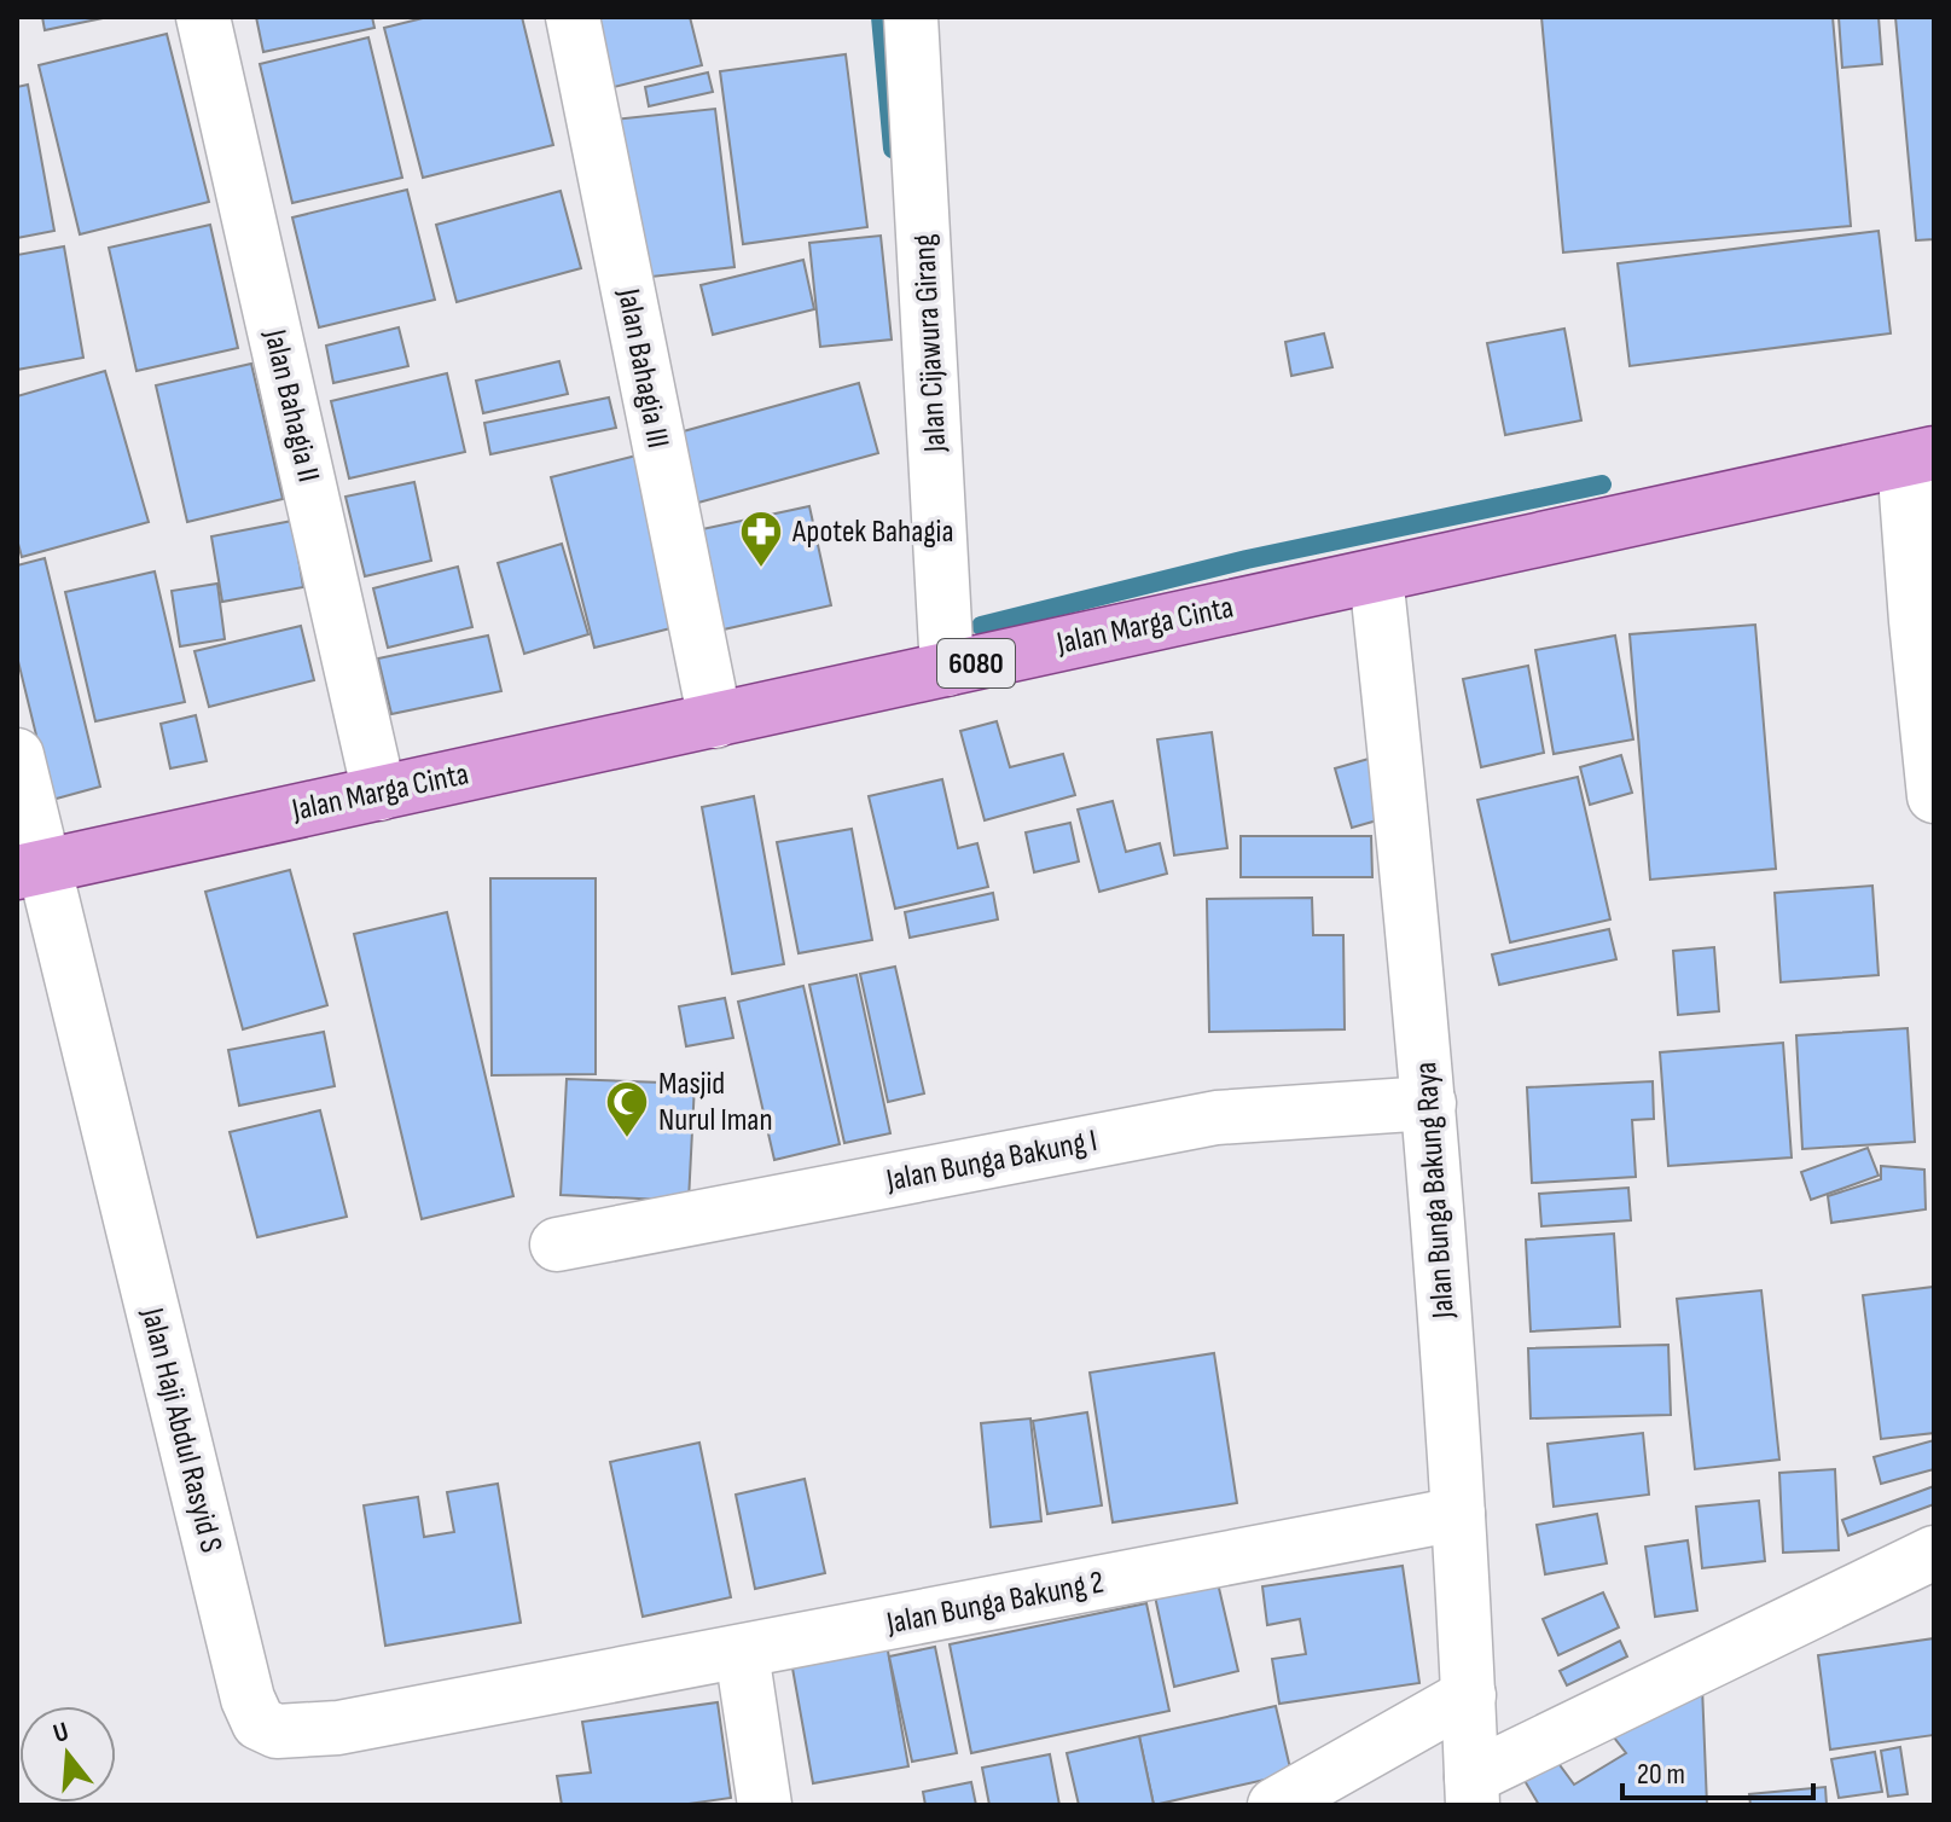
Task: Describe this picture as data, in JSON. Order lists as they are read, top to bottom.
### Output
{
  "streets": {
    "main road": ["Jalan Marga Cinta", "6080"],
    "street": [
      "Jalan Cijawura Girang",
      "Jalan Bahagia III",
      "Jalan Bahagia II",
      "Jalan Bunga Bakung I",
      "Jalan Bunga Bakung Raya",
      "Jalan Haji Abdul Rasyid S",
      "Jalan Bunga Bakung 2"
    ]
  },
  "crossings": [
    ["Jalan Cijawura Girang", "Jalan Marga Cinta"],
    ["Jalan Bahagia III", "Jalan Marga Cinta"],
    ["Jalan Bahagia II", "Jalan Marga Cinta"],
    ["Jalan Marga Cinta", "Jalan Bunga Bakung Raya"],
    ["Jalan Marga Cinta", "Jalan Haji Abdul Rasyid S"],
    ["Jalan Bunga Bakung I", "Jalan Bunga Bakung Raya"],
    ["Jalan Bunga Bakung Raya", "Jalan Bunga Bakung 2"],
    ["Jalan Haji Abdul Rasyid S", "Jalan Bunga Bakung 2"]
  ],
  "places": {
    "pharmacy": ["Apotek Bahagia"],
    "mosque": ["Masjid Nurul Iman"]
  },
  "scale_bar": "20 m",
  "north": "top"
}
